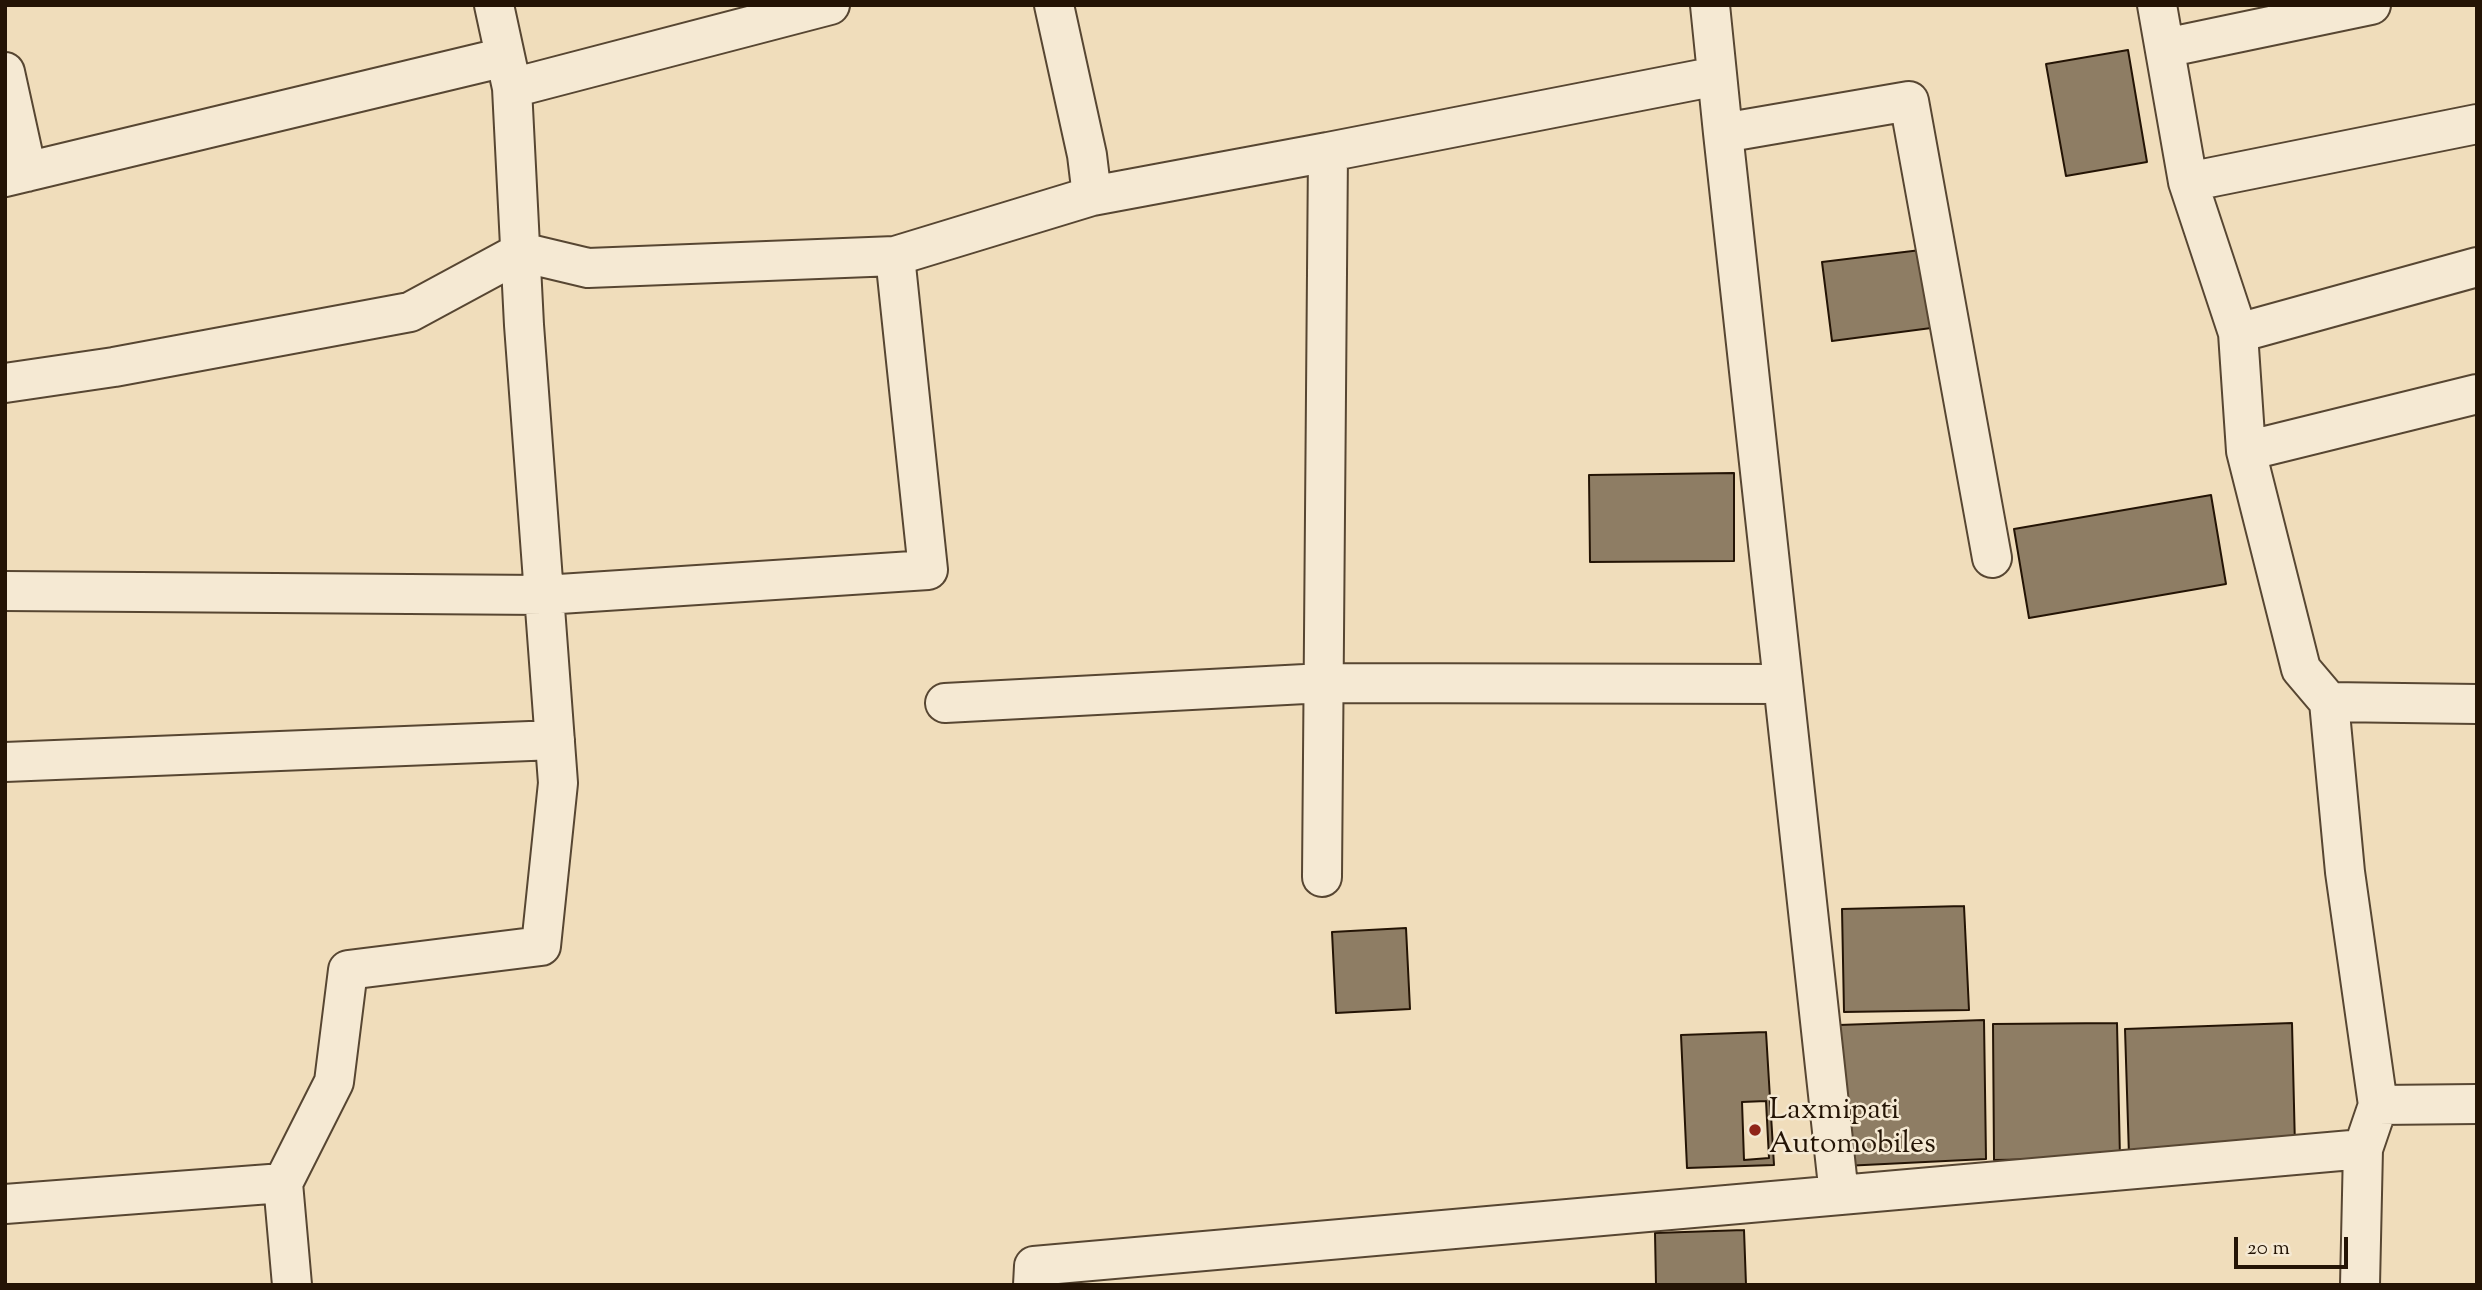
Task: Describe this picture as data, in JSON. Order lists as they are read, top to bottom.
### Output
{
  "places": ["Laxmipati Automobiles"],
  "scale_bar": "20 m"
}
